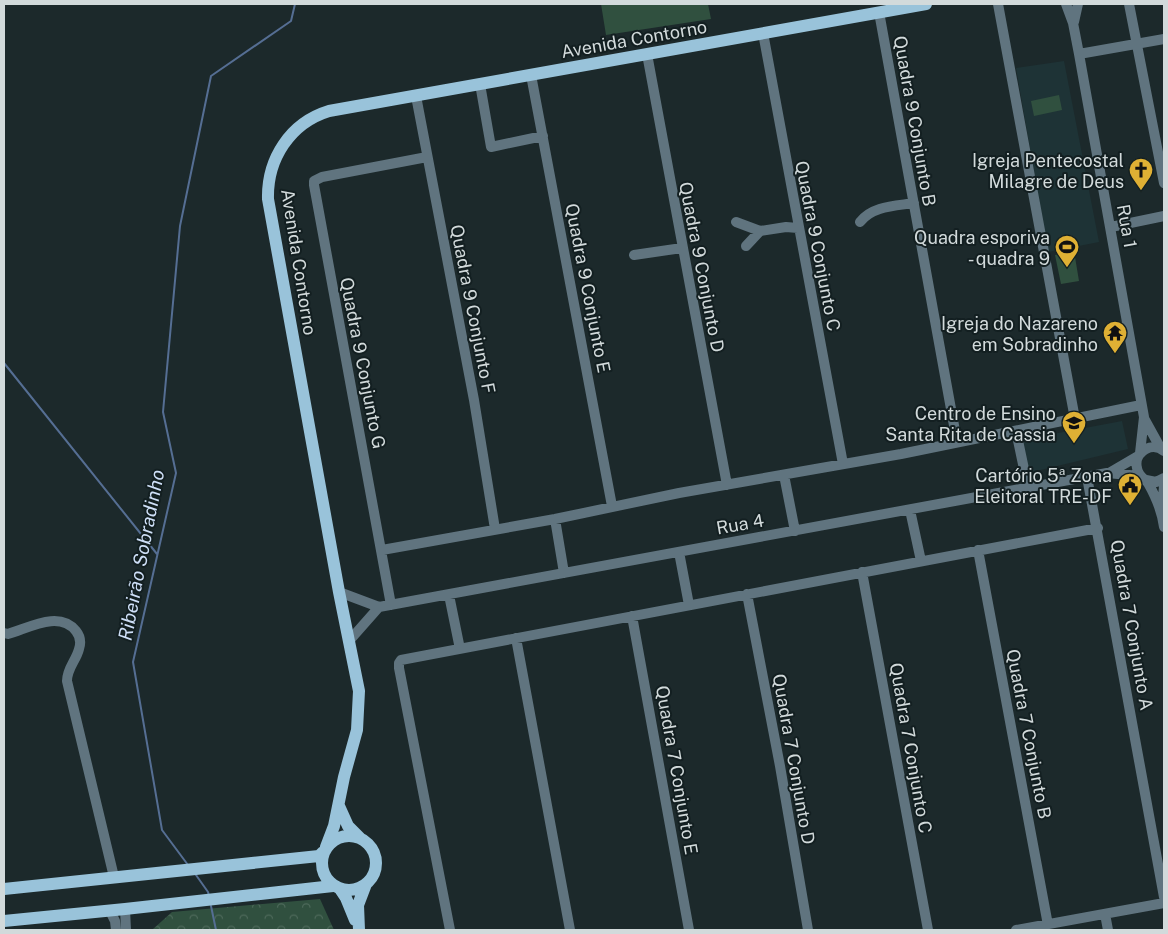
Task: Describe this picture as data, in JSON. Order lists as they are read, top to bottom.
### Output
{
  "streets": {
    "main road": ["Avenida Contorno"],
    "street": [
      "Quadra 9 Conjunto B",
      "Rua 1",
      "Quadra 9 Conjunto C",
      "Quadra 9 Conjunto D",
      "Quadra 9 Conjunto E",
      "Quadra 9 Conjunto F",
      "Quadra 9 Conjunto G",
      "Rua 4",
      "Quadra 7 Conjunto A",
      "Quadra 7 Conjunto B",
      "Quadra 7 Conjunto C",
      "Quadra 7 Conjunto D",
      "Quadra 7 Conjunto E"
    ]
  },
  "crossings": [
    ["Avenida Contorno", "Quadra 9 Conjunto B"],
    ["Avenida Contorno", "Quadra 9 Conjunto C"],
    ["Avenida Contorno", "Quadra 9 Conjunto D"],
    ["Avenida Contorno", "Quadra 9 Conjunto E"],
    ["Avenida Contorno", "Quadra 9 Conjunto F"],
    ["Quadra 9 Conjunto F", "Quadra 9 Conjunto G"],
    ["Quadra 9 Conjunto G", "Rua 4"],
    ["Rua 4", "Quadra 7 Conjunto A"]
  ],
  "water": ["Ribeirão Sobradinho"],
  "places": {
    "church": ["Igreja Pentecostal Milagre de Deus"],
    "sports": ["Quadra esporiva - quadra 9"],
    "temple": ["Igreja do Nazareno em Sobradinho"],
    "school or university": ["Centro de Ensino Santa Rita de Cassia"],
    "public building": ["Cartório 5ª Zona Eleitoral TRE-DF"]
  }
}
